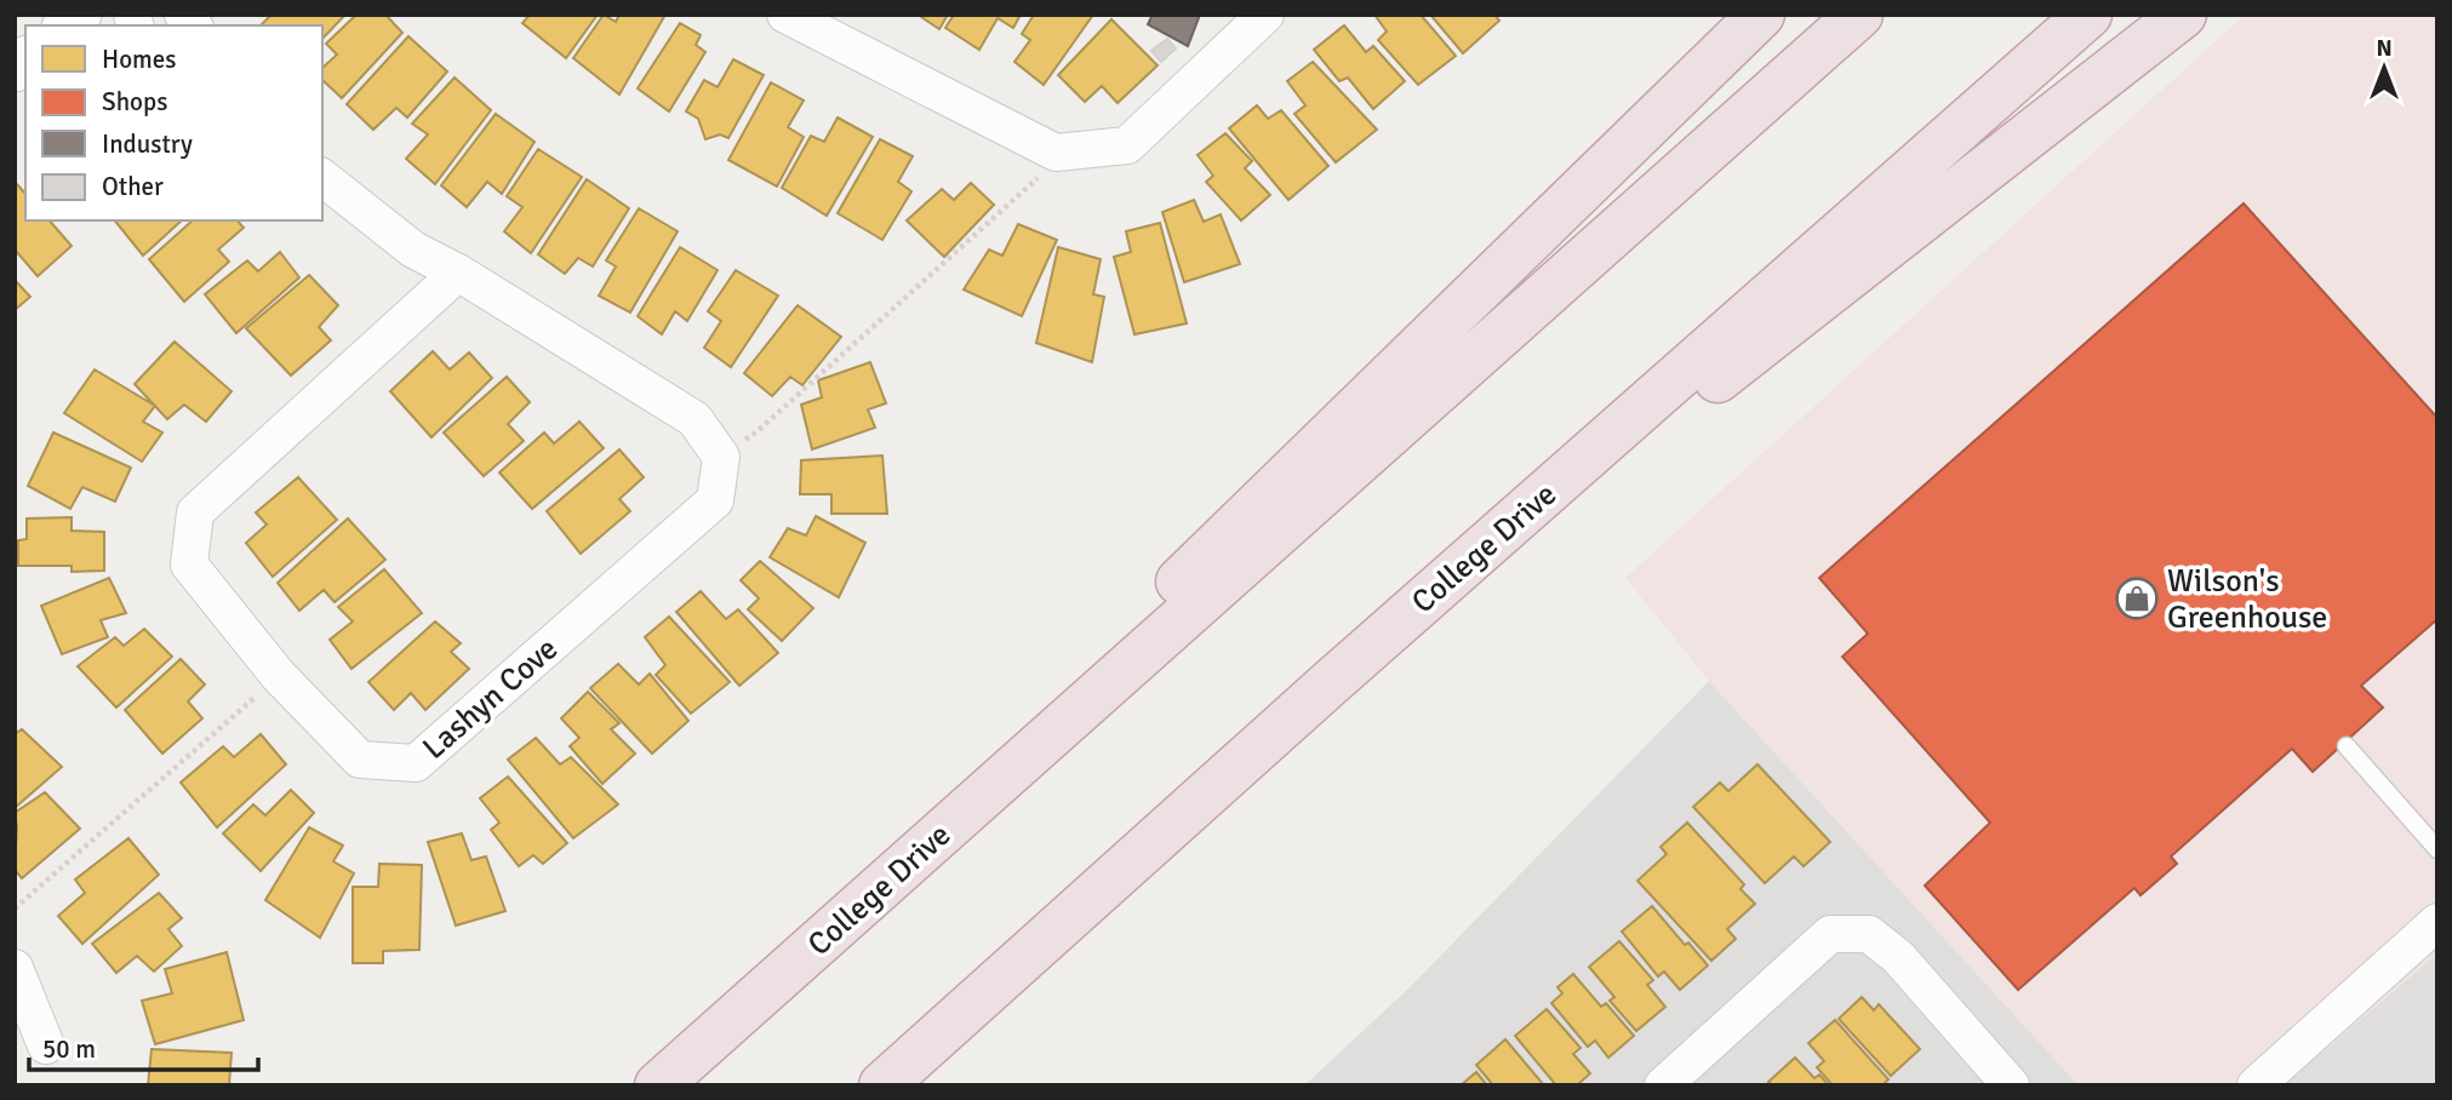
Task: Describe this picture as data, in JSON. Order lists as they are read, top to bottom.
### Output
{
  "streets": {
    "highway": ["College Drive"],
    "street": ["Lashyn Cove"]
  },
  "places": {
    "shop": ["Wilson's Greenhouse"]
  },
  "legend": [
    "Homes",
    "Shops",
    "Industry",
    "Other"
  ],
  "scale_bar": "50 m",
  "north": "top"
}
